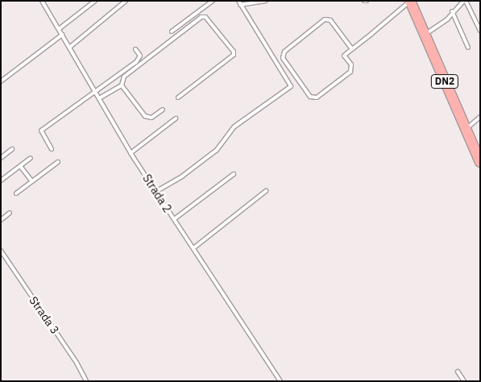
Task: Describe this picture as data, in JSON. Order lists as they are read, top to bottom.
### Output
{
  "streets": {
    "highway": ["DN2"],
    "lane": ["Strada 2", "Strada 3"]
  }
}
